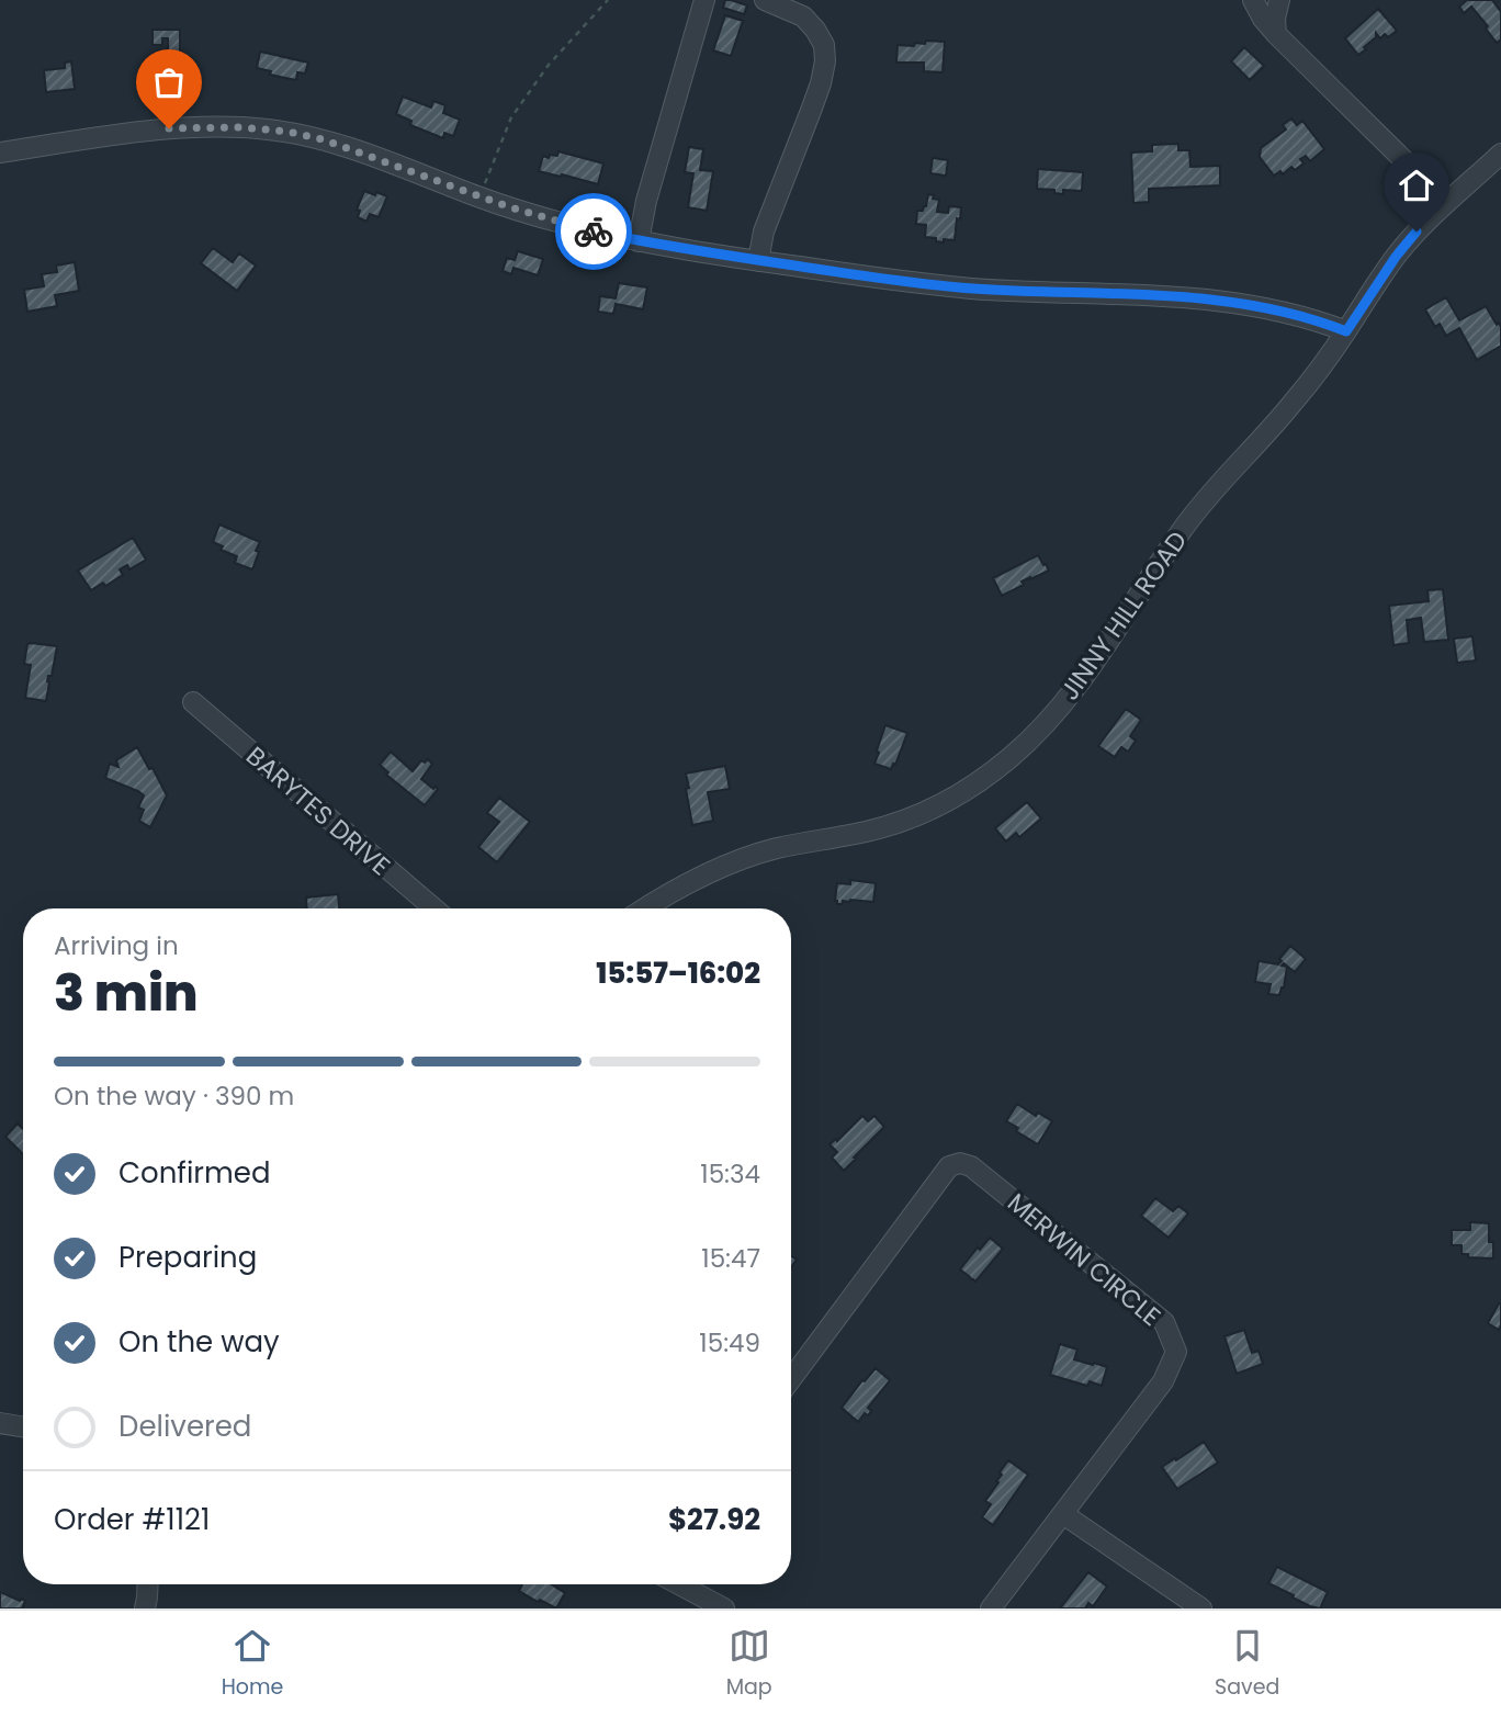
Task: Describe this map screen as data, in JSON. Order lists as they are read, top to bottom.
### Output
{
  "streets": {
    "street": ["JINNY HILL ROAD", "BARYTES DRIVE", "MERWIN CIRCLE"]
  },
  "page": {
    "heading": ["3 min", "Arriving in", "15:57–16:02"],
    "panel": ["Order #1121", "$27.92"],
    "bar": "On the way · 390 m",
    "list": [
      ["Confirmed", "15:34"],
      ["Preparing", "15:47"],
      ["On the way", "15:49"],
      "Delivered"
    ],
    "tabs": ["Home", "Map", "Saved"]
  }
}
